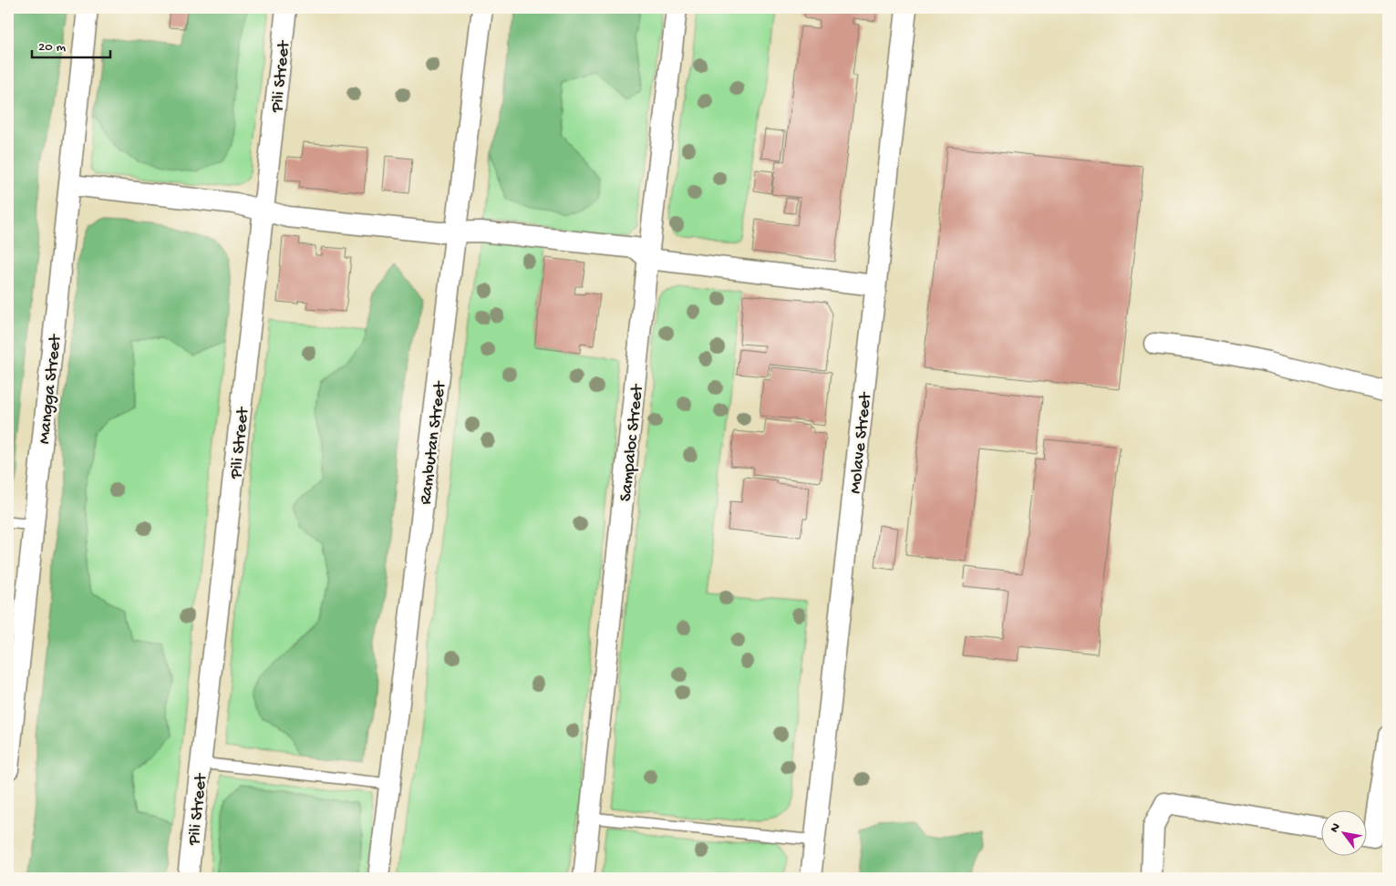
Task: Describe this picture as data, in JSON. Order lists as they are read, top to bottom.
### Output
{
  "streets": {
    "street": [
      "Pili Street",
      "Mangga Street",
      "Rambutan Street",
      "Sampaloc Street",
      "Molave Street"
    ]
  },
  "scale_bar": "20 m",
  "north": "top left"
}
